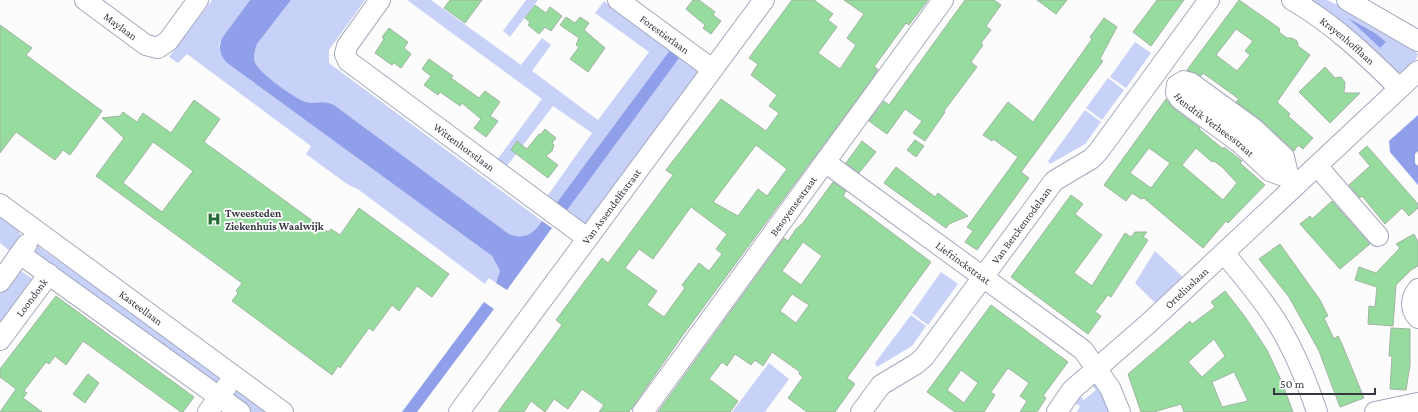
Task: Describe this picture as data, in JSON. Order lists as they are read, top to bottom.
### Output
{
  "streets": {
    "street": [
      "Maylaan",
      "Forestierlaan",
      "Krayenhofflaan",
      "Hendrik Verheesstraat",
      "Wittenhorstlaan",
      "Besoyensestraat",
      "Van Assendelftstraat",
      "Van Berckenrodelaan",
      "Liefrinckstraat",
      "Orteliuslaan",
      "Loondonk",
      "Kasteellaan"
    ]
  },
  "crossings": [
    ["Forestierlaan", "Van Assendelftstraat"],
    ["Krayenhofflaan", "Orteliuslaan"],
    ["Hendrik Verheesstraat", "Orteliuslaan"],
    ["Wittenhorstlaan", "Van Assendelftstraat"],
    ["Besoyensestraat", "Liefrinckstraat"],
    ["Van Berckenrodelaan", "Liefrinckstraat"],
    ["Liefrinckstraat", "Orteliuslaan"]
  ],
  "places": {
    "hospital": ["Tweesteden Ziekenhuis Waalwijk"]
  },
  "scale_bar": "50 m"
}
